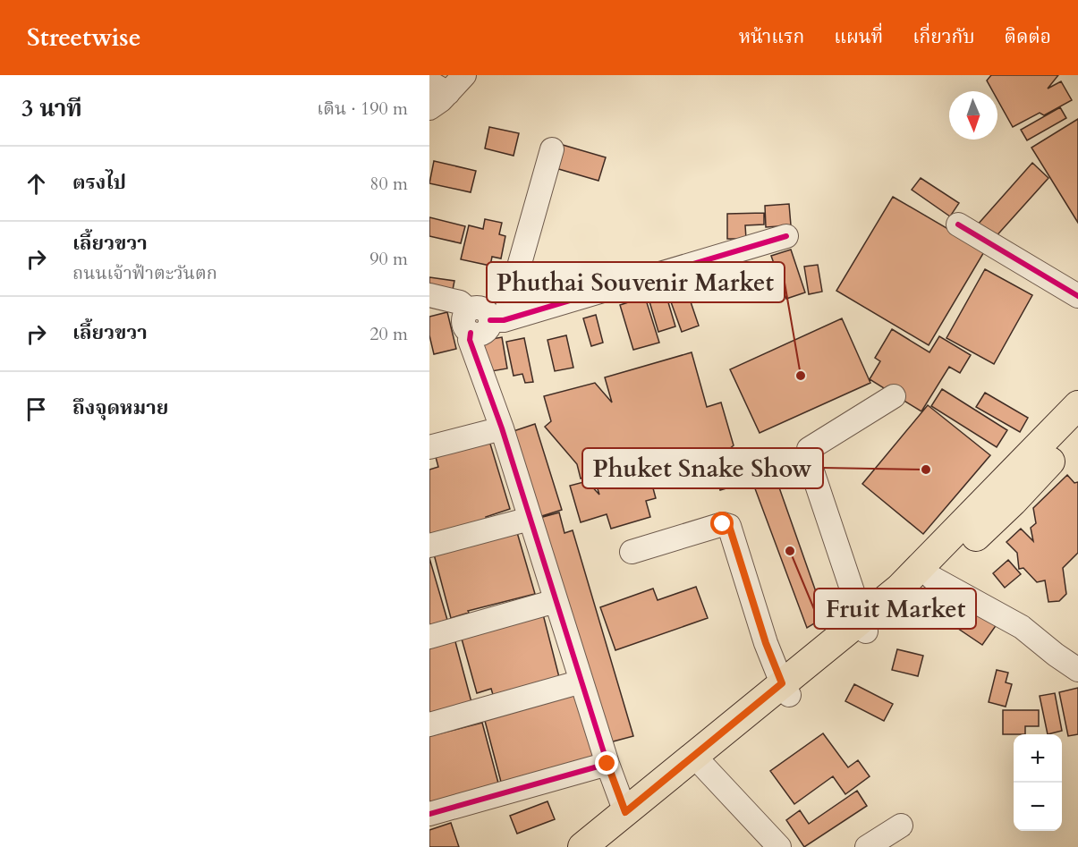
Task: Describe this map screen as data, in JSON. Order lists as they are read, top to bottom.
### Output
{
  "places": ["Phuthai Souvenir Market", "Phuket Snake Show", "Fruit Market"],
  "north": "bottom",
  "page": {
    "header": "Streetwise",
    "nav": [
      "หน้าแรก",
      "แผนที่",
      "เกี่ยวกับ",
      "ติดต่อ"
    ],
    "heading": ["3 นาที", "เดิน · 190 m"],
    "list": [
      ["ตรงไป", "80 m"],
      ["เลี้ยวขวา", "ถนนเจ้าฟ้าตะวันตก", "90 m"],
      ["เลี้ยวขวา", "20 m"],
      "ถึงจุดหมาย"
    ],
    "map_buttons": ["+", "−"]
  }
}
